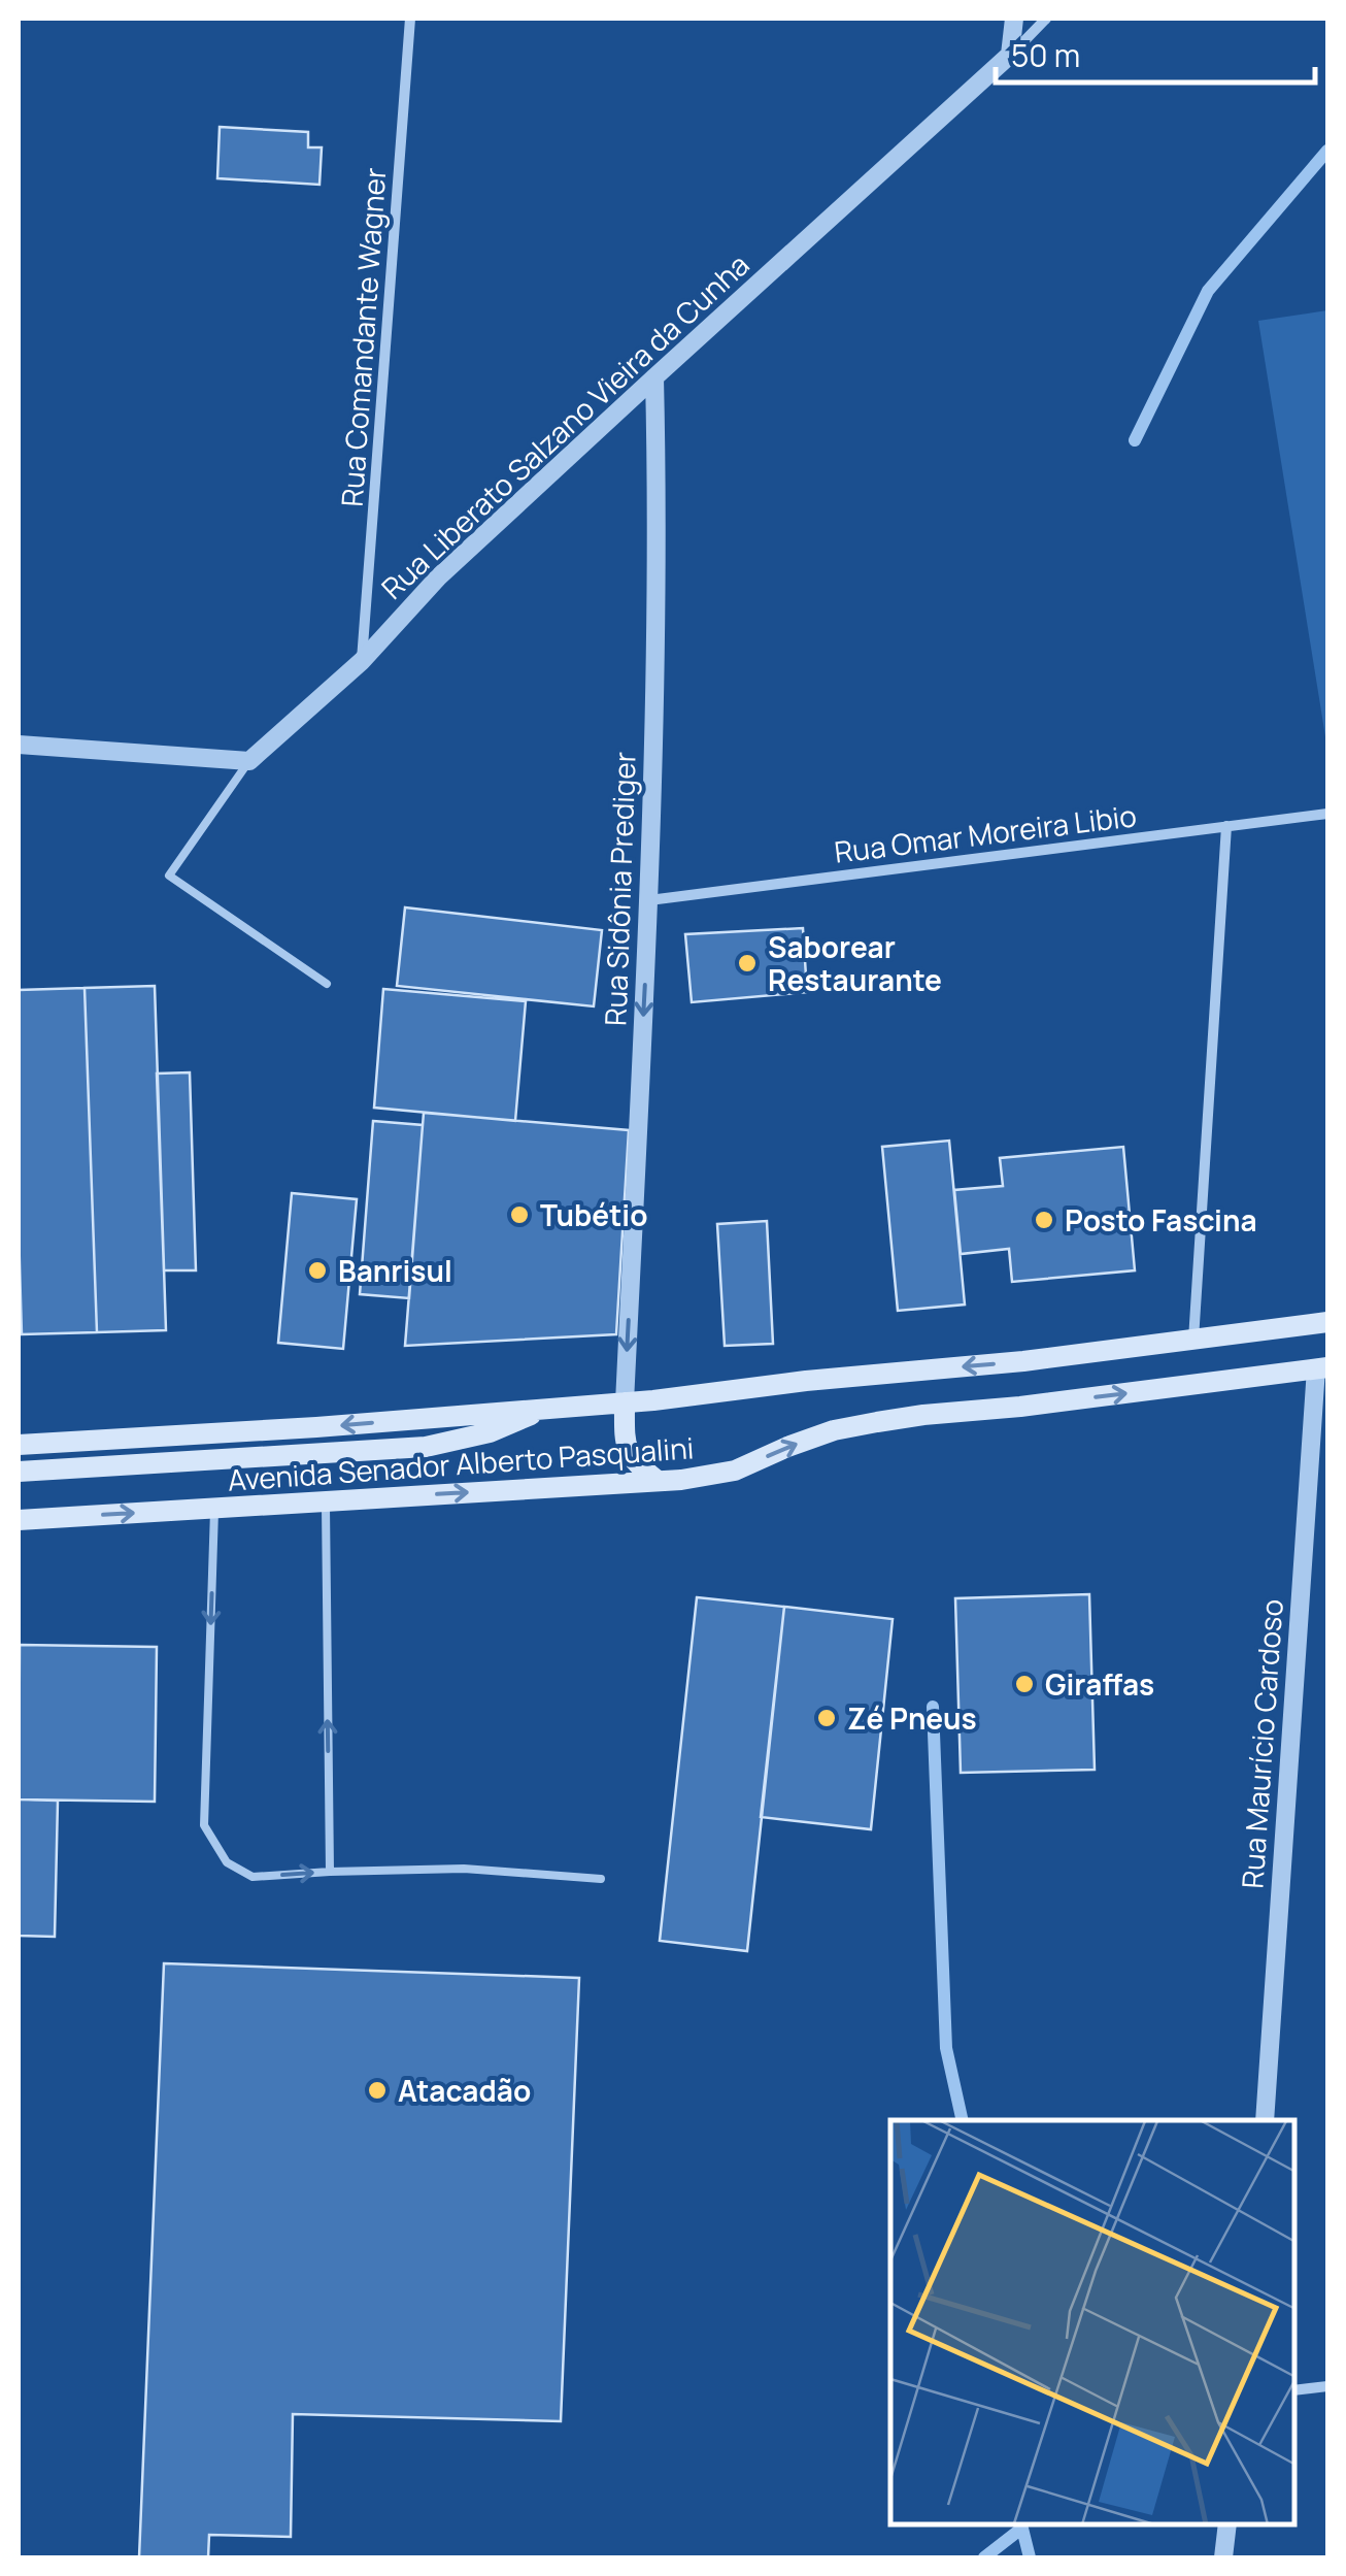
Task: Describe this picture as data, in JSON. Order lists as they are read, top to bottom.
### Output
{
  "streets": {
    "main road": ["Avenida Senador Alberto Pasqualini"],
    "street": [
      "Rua Comandante Wagner",
      "Rua Liberato Salzano Vieira da Cunha",
      "Rua Omar Moreira Libio",
      "Rua Sidônia Prediger",
      "Rua Maurício Cardoso"
    ]
  },
  "crossings": [
    ["Rua Comandante Wagner", "Rua Liberato Salzano Vieira da Cunha"],
    ["Rua Liberato Salzano Vieira da Cunha", "Rua Sidônia Prediger"],
    ["Rua Omar Moreira Libio", "Rua Sidônia Prediger"],
    ["Rua Sidônia Prediger", "Avenida Senador Alberto Pasqualini"],
    ["Avenida Senador Alberto Pasqualini", "Rua Maurício Cardoso"]
  ],
  "one_way": ["Rua Sidônia Prediger"],
  "places": [
    "Saborear Restaurante",
    "Tubétio",
    "Posto Fascina",
    "Banrisul",
    "Giraffas",
    "Zé Pneus",
    "Atacadão"
  ],
  "scale_bar": "50 m"
}
